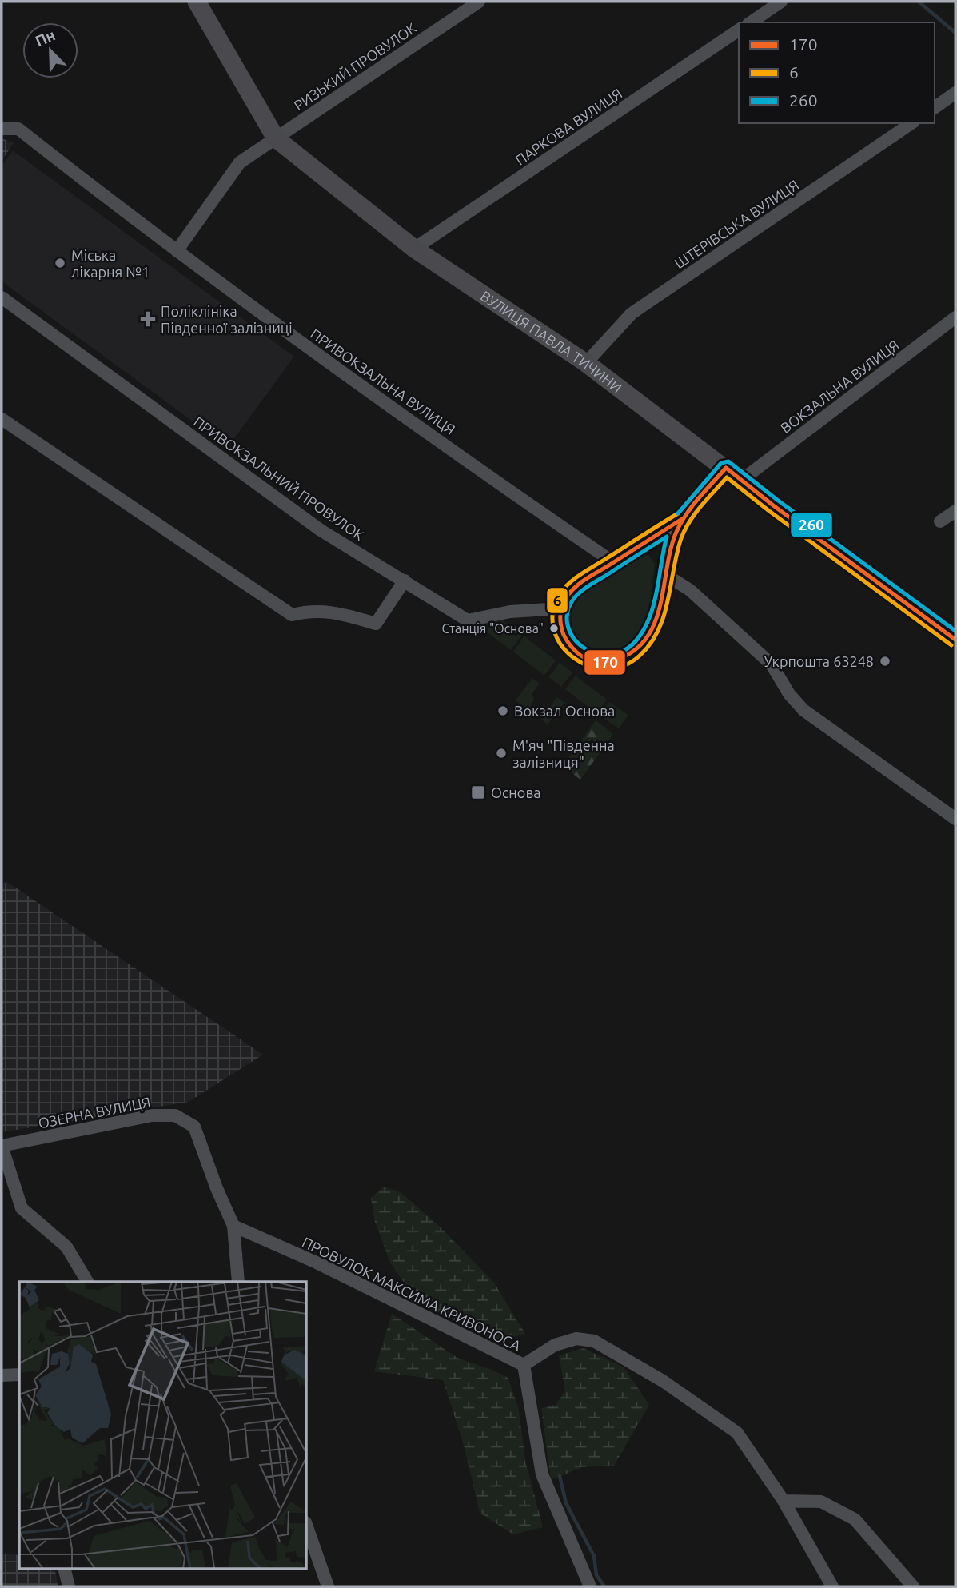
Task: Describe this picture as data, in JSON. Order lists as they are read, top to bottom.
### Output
{
  "streets": {
    "main road": ["ВУЛИЦЯ ПАВЛА ТИЧИНИ"],
    "street": [
      "РИЗЬКИЙ ПРОВУЛОК",
      "ПАРКОВА ВУЛИЦЯ",
      "ШТЕРІВСЬКА ВУЛИЦЯ",
      "ПРИВОКЗАЛЬНА ВУЛИЦЯ",
      "ВОКЗАЛЬНА ВУЛИЦЯ",
      "ПРИВОКЗАЛЬНИЙ ПРОВУЛОК",
      "ОЗЕРНА ВУЛИЦЯ",
      "ПРОВУЛОК МАКСИМА КРИВОНОСА"
    ]
  },
  "crossings": [
    ["РИЗЬКИЙ ПРОВУЛОК", "ВУЛИЦЯ ПАВЛА ТИЧИНИ"],
    ["РИЗЬКИЙ ПРОВУЛОК", "ПРИВОКЗАЛЬНА ВУЛИЦЯ"],
    ["ПАРКОВА ВУЛИЦЯ", "ВУЛИЦЯ ПАВЛА ТИЧИНИ"],
    ["ШТЕРІВСЬКА ВУЛИЦЯ", "ВУЛИЦЯ ПАВЛА ТИЧИНИ"],
    ["ВУЛИЦЯ ПАВЛА ТИЧИНИ", "ВОКЗАЛЬНА ВУЛИЦЯ"],
    ["ОЗЕРНА ВУЛИЦЯ", "ПРОВУЛОК МАКСИМА КРИВОНОСА"]
  ],
  "places": {
    "other": [
      "Міська лікарня №1",
      "Станція \"Основа\"",
      "Укрпошта 63248",
      "Вокзал Основа",
      "М'яч \"Південна залізниця\""
    ],
    "health": ["Поліклініка Південної залізниці"],
    "transit": ["Основа"]
  },
  "lines": ["transit line 260", "transit line 170", "transit line 6"],
  "legend": ["170", "6", "260"],
  "north": "top left"
}
